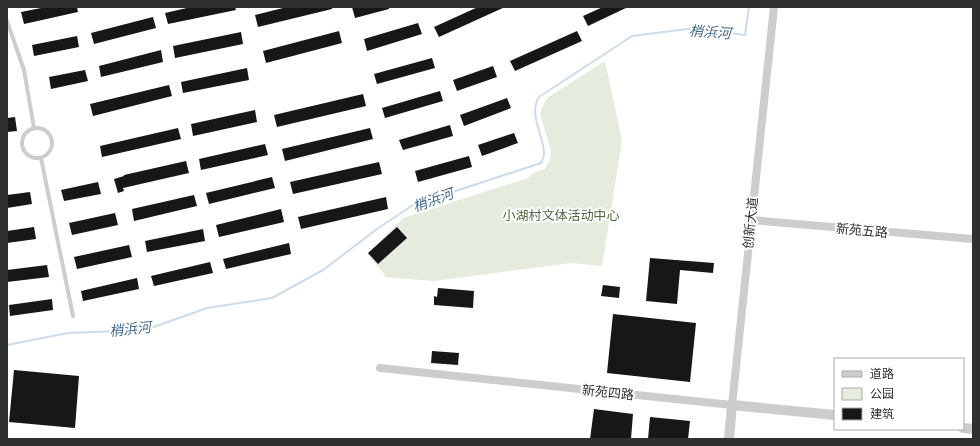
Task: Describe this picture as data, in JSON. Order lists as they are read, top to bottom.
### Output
{
  "streets": {
    "street": ["创新大道", "新苑五路", "新苑四路"]
  },
  "crossings": [
    ["创新大道", "新苑五路"],
    ["创新大道", "新苑四路"]
  ],
  "water": ["梢浜河"],
  "parks": ["小湖村文体活动中心"],
  "legend": ["道路", "公园", "建筑"]
}
